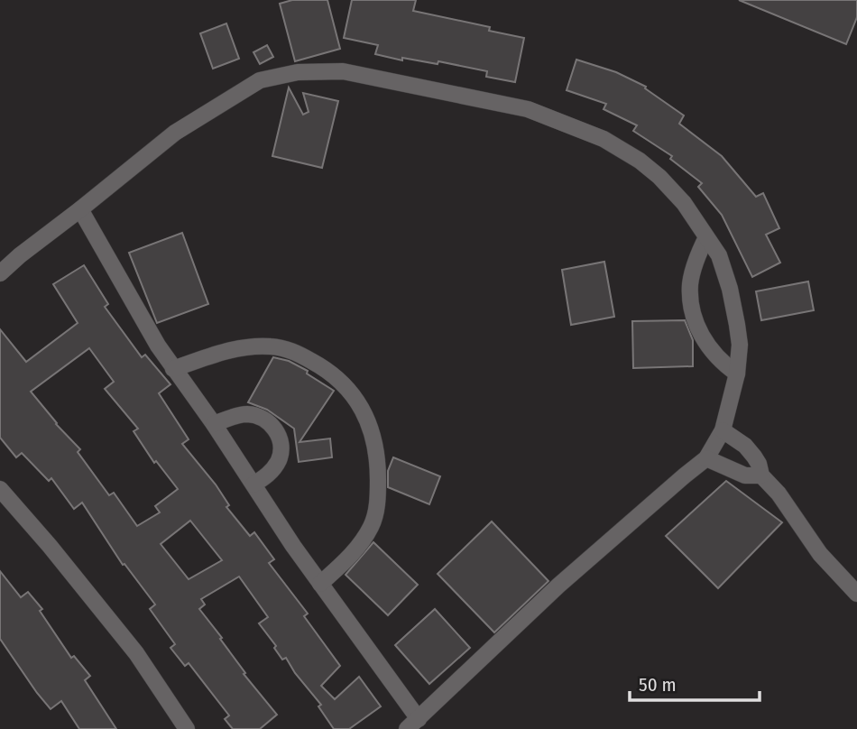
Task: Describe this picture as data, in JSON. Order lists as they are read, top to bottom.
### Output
{
  "scale_bar": "50 m"
}
